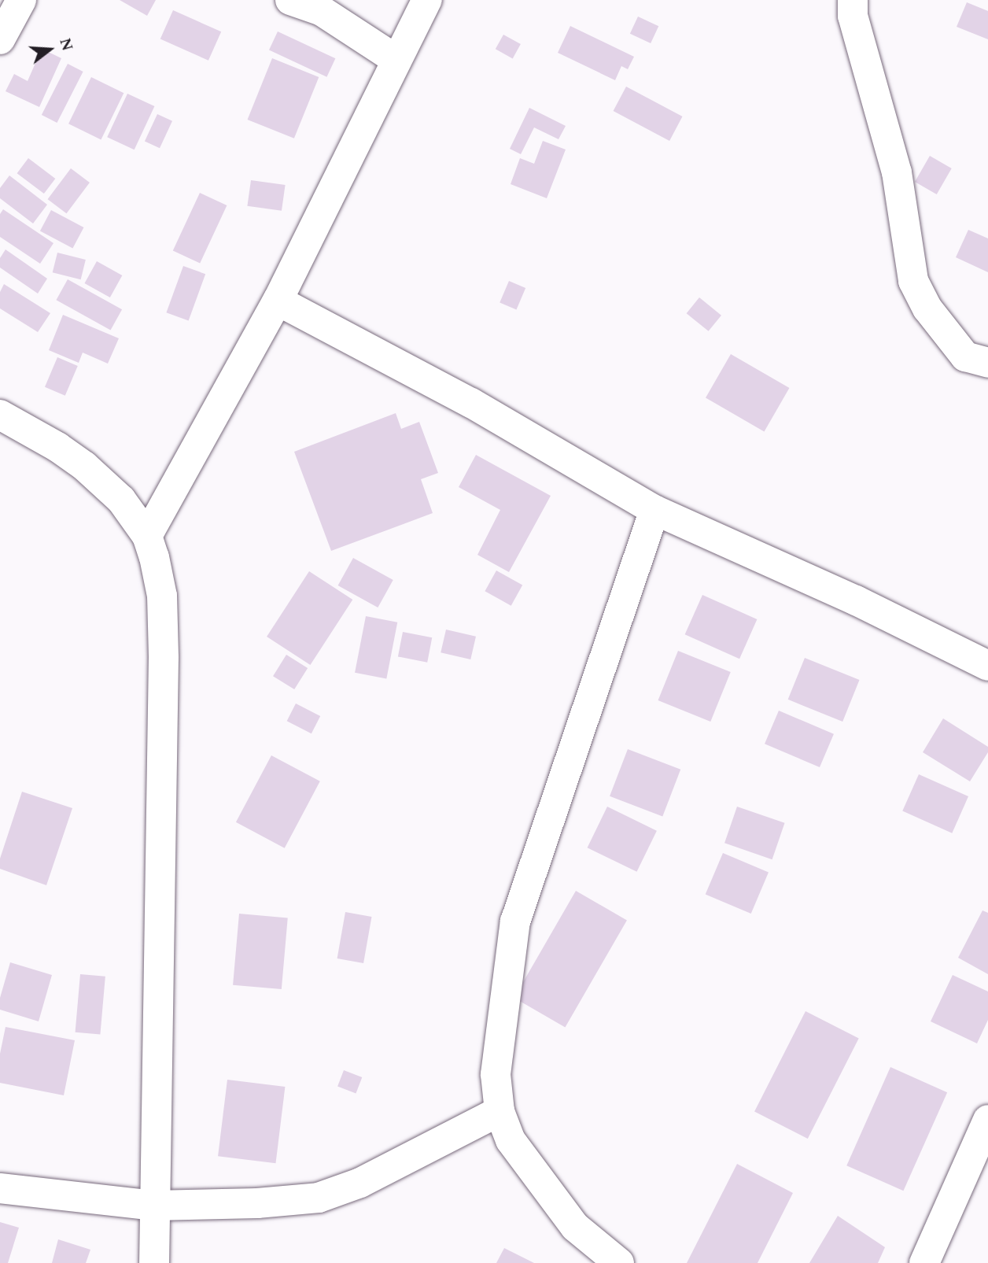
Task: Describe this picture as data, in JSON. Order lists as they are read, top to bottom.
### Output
{
  "north": "right"
}
